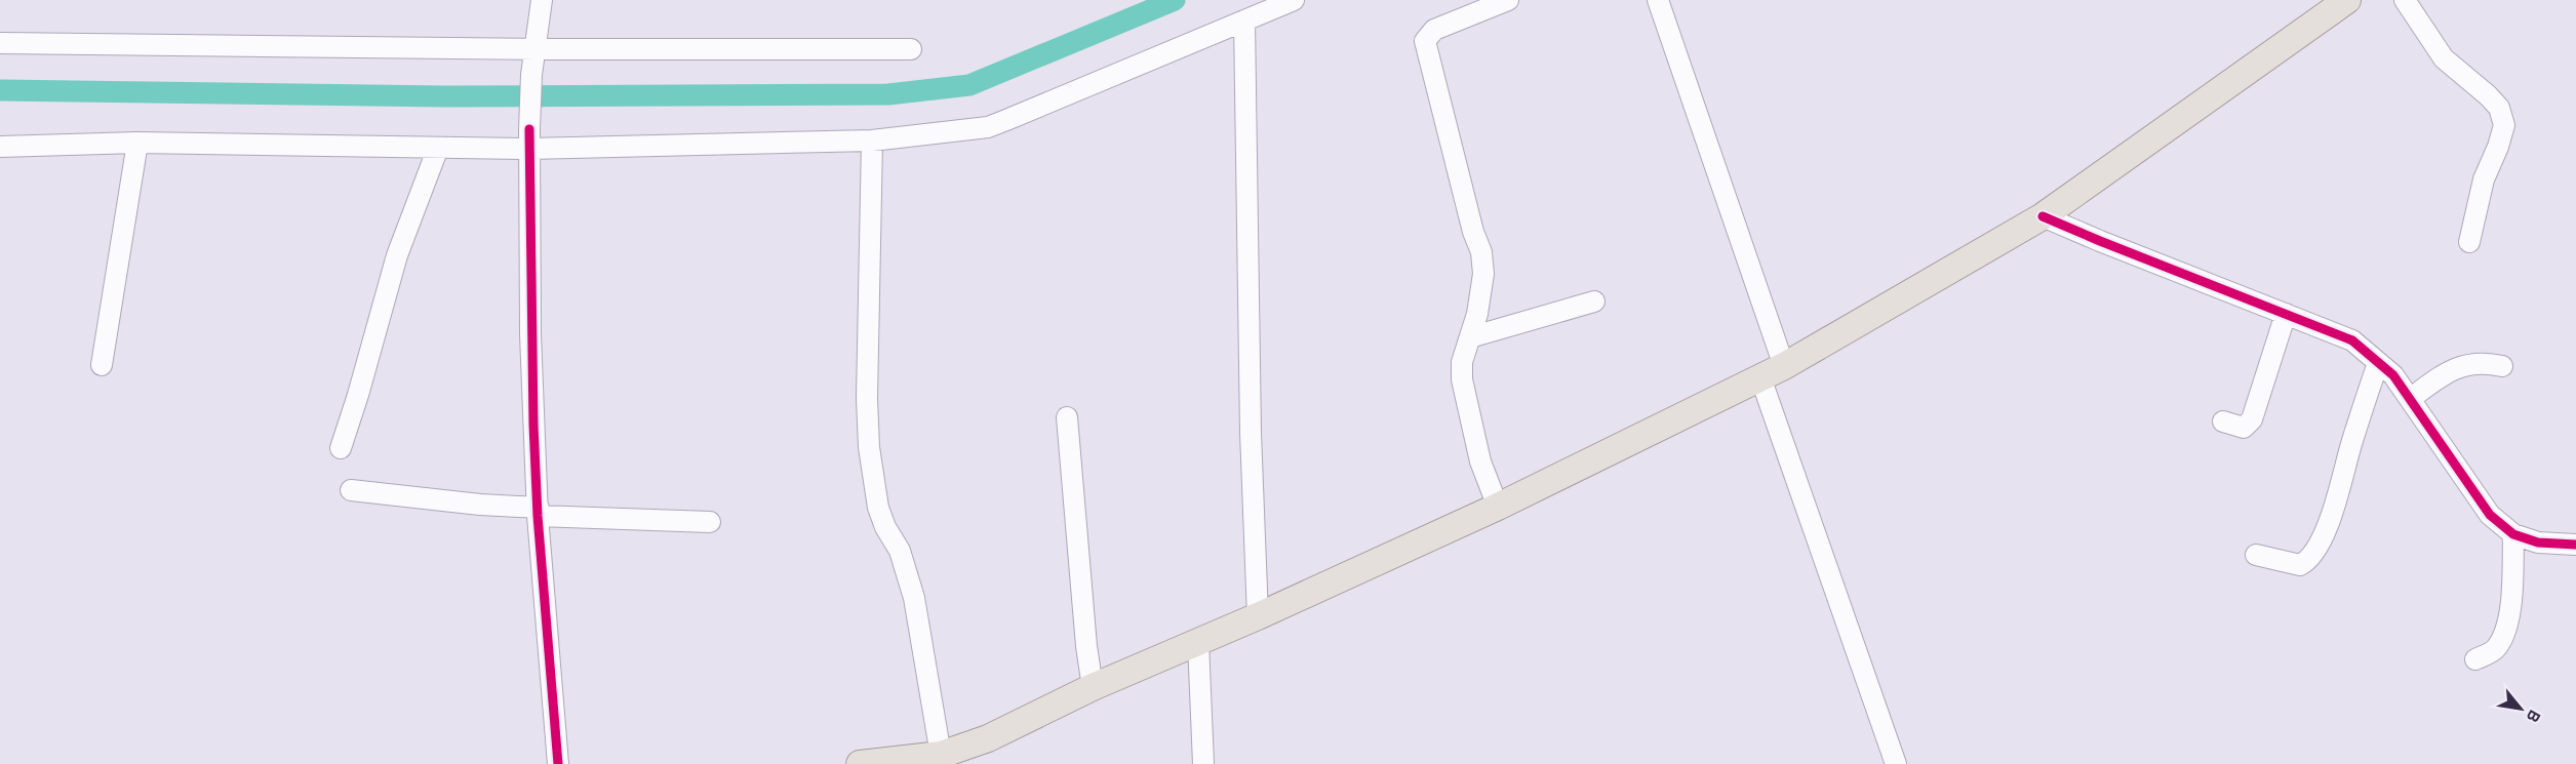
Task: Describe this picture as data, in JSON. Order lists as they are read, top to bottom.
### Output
{
  "north": "bottom right"
}
